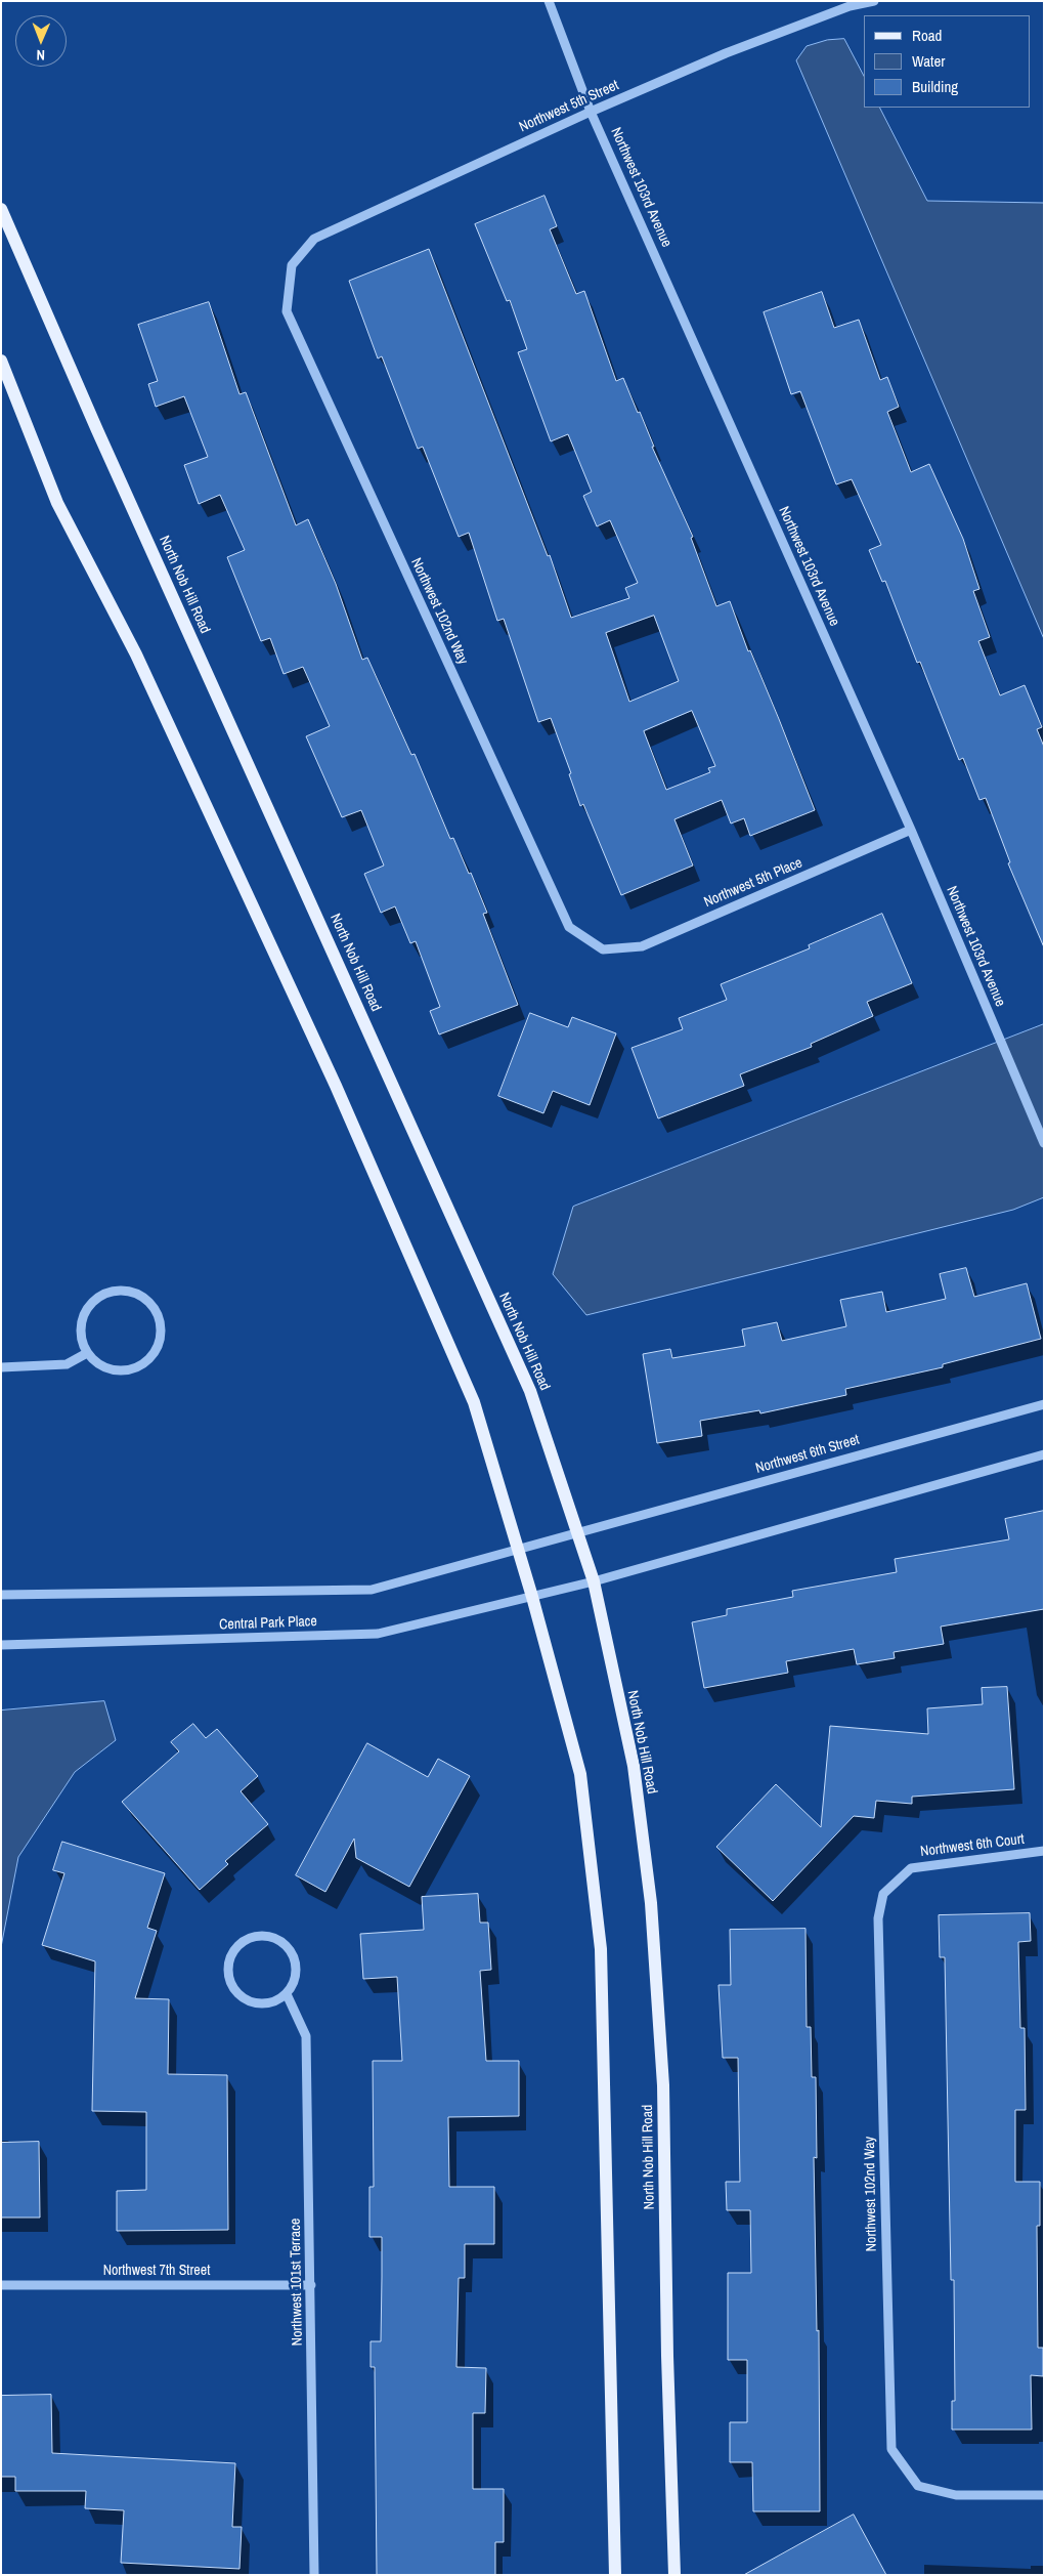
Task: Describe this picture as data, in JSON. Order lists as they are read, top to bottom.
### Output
{
  "streets": {
    "main road": ["North Nob Hill Road"],
    "street": [
      "Northwest 5th Street",
      "Northwest 103rd Avenue",
      "Northwest 102nd Way",
      "Northwest 5th Place",
      "Northwest 6th Street",
      "Central Park Place",
      "Northwest 6th Court",
      "Northwest 7th Street",
      "Northwest 101st Terrace"
    ]
  },
  "crossings": [
    ["Northwest 5th Street", "Northwest 103rd Avenue"],
    ["Northwest 5th Street", "Northwest 102nd Way"],
    ["Northwest 103rd Avenue", "Northwest 5th Place"],
    ["North Nob Hill Road", "Northwest 6th Street"],
    ["North Nob Hill Road", "Central Park Place"],
    ["Northwest 102nd Way", "Northwest 5th Place"],
    ["Northwest 102nd Way", "Northwest 6th Court"],
    ["Northwest 7th Street", "Northwest 101st Terrace"]
  ],
  "legend": ["Road", "Water", "Building"],
  "north": "bottom"
}
